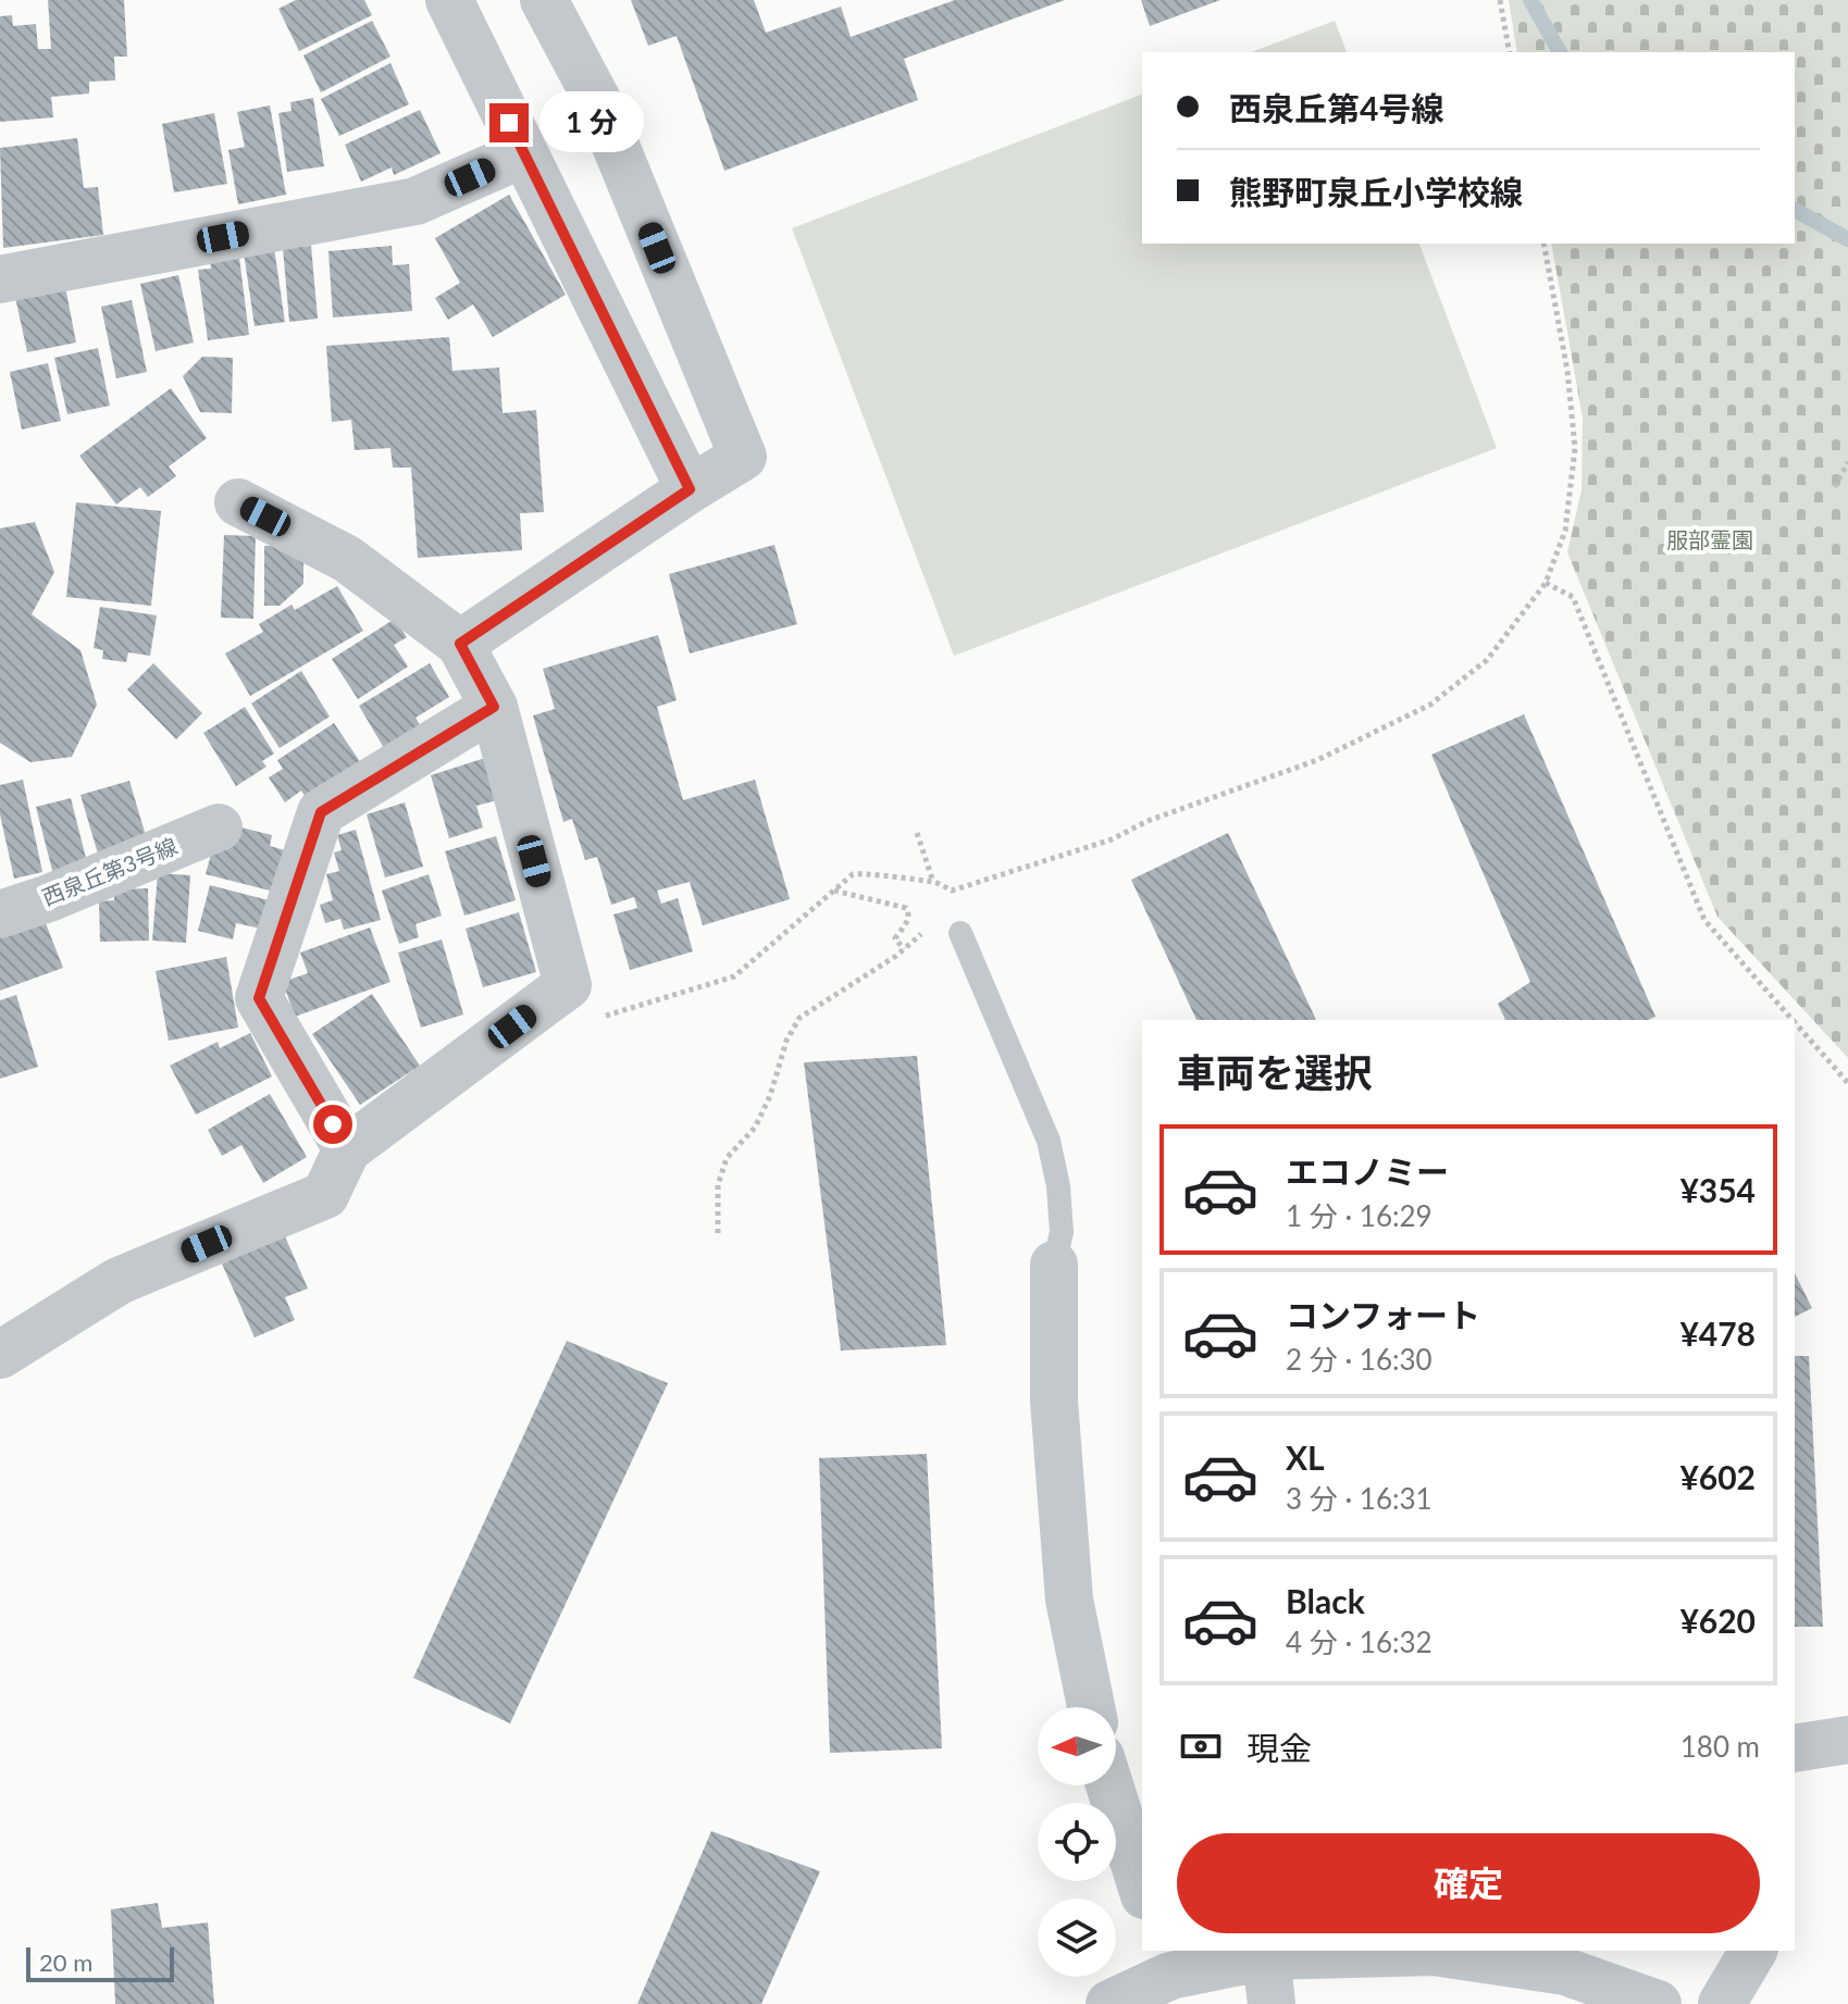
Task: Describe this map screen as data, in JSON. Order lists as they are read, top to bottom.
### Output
{
  "streets": {
    "street": ["西泉丘第3号線"]
  },
  "parks": ["服部霊園"],
  "scale_bar": "20 m",
  "north": "left",
  "page": {
    "banner": ["西泉丘第4号線", "熊野町泉丘小学校線"],
    "bubble": "1 分",
    "heading": "車両を選択",
    "list": [
      {
        "name": "エコノミー",
        "note": "1 分 · 16:29",
        "value": "¥354"
      },
      {
        "name": "コンフォート",
        "note": "2 分 · 16:30",
        "value": "¥478"
      },
      {
        "name": "XL",
        "note": "3 分 · 16:31",
        "value": "¥602"
      },
      {
        "name": "Black",
        "note": "4 分 · 16:32",
        "value": "¥620"
      }
    ],
    "pay": ["現金", "180 m"],
    "buttons": "確定",
    "scale": "20 m"
  }
}
